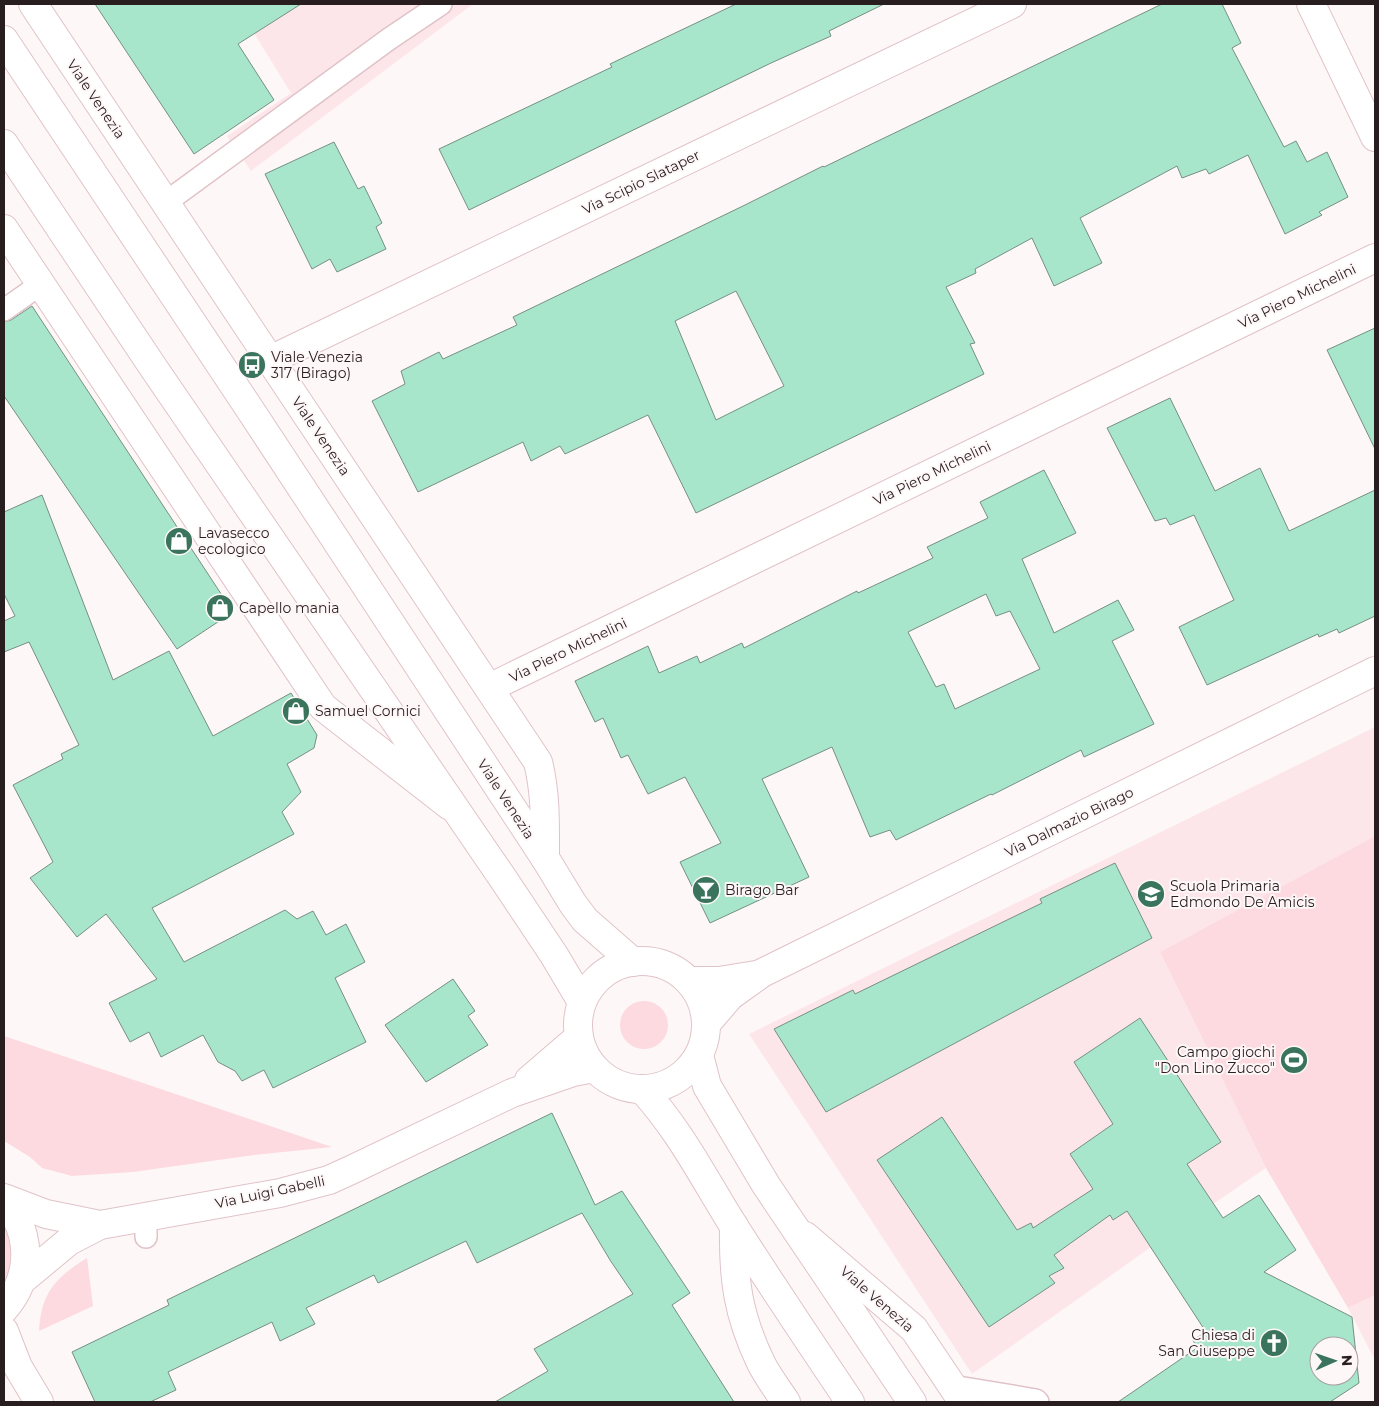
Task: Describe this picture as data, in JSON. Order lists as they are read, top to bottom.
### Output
{
  "streets": {
    "street": [
      "Viale Venezia",
      "Via Scipio Slataper",
      "Via Piero Michelini",
      "Via Dalmazio Birago",
      "Via Luigi Gabelli"
    ]
  },
  "crossings": [
    ["Viale Venezia", "Via Scipio Slataper"],
    ["Viale Venezia", "Via Piero Michelini"],
    ["Viale Venezia", "Via Dalmazio Birago"],
    ["Viale Venezia", "Via Luigi Gabelli"],
    ["Via Dalmazio Birago", "Via Luigi Gabelli"]
  ],
  "places": {
    "bus stop": ["Viale Venezia 317 (Birago)"],
    "shop": ["Lavasecco ecologico", "Capello mania", "Samuel Cornici"],
    "bar": ["Birago Bar"],
    "school or university": ["Scuola Primaria Edmondo De Amicis"],
    "sports": ["Campo giochi \"Don Lino Zucco\""],
    "church": ["Chiesa di San Giuseppe"]
  },
  "north": "right"
}
